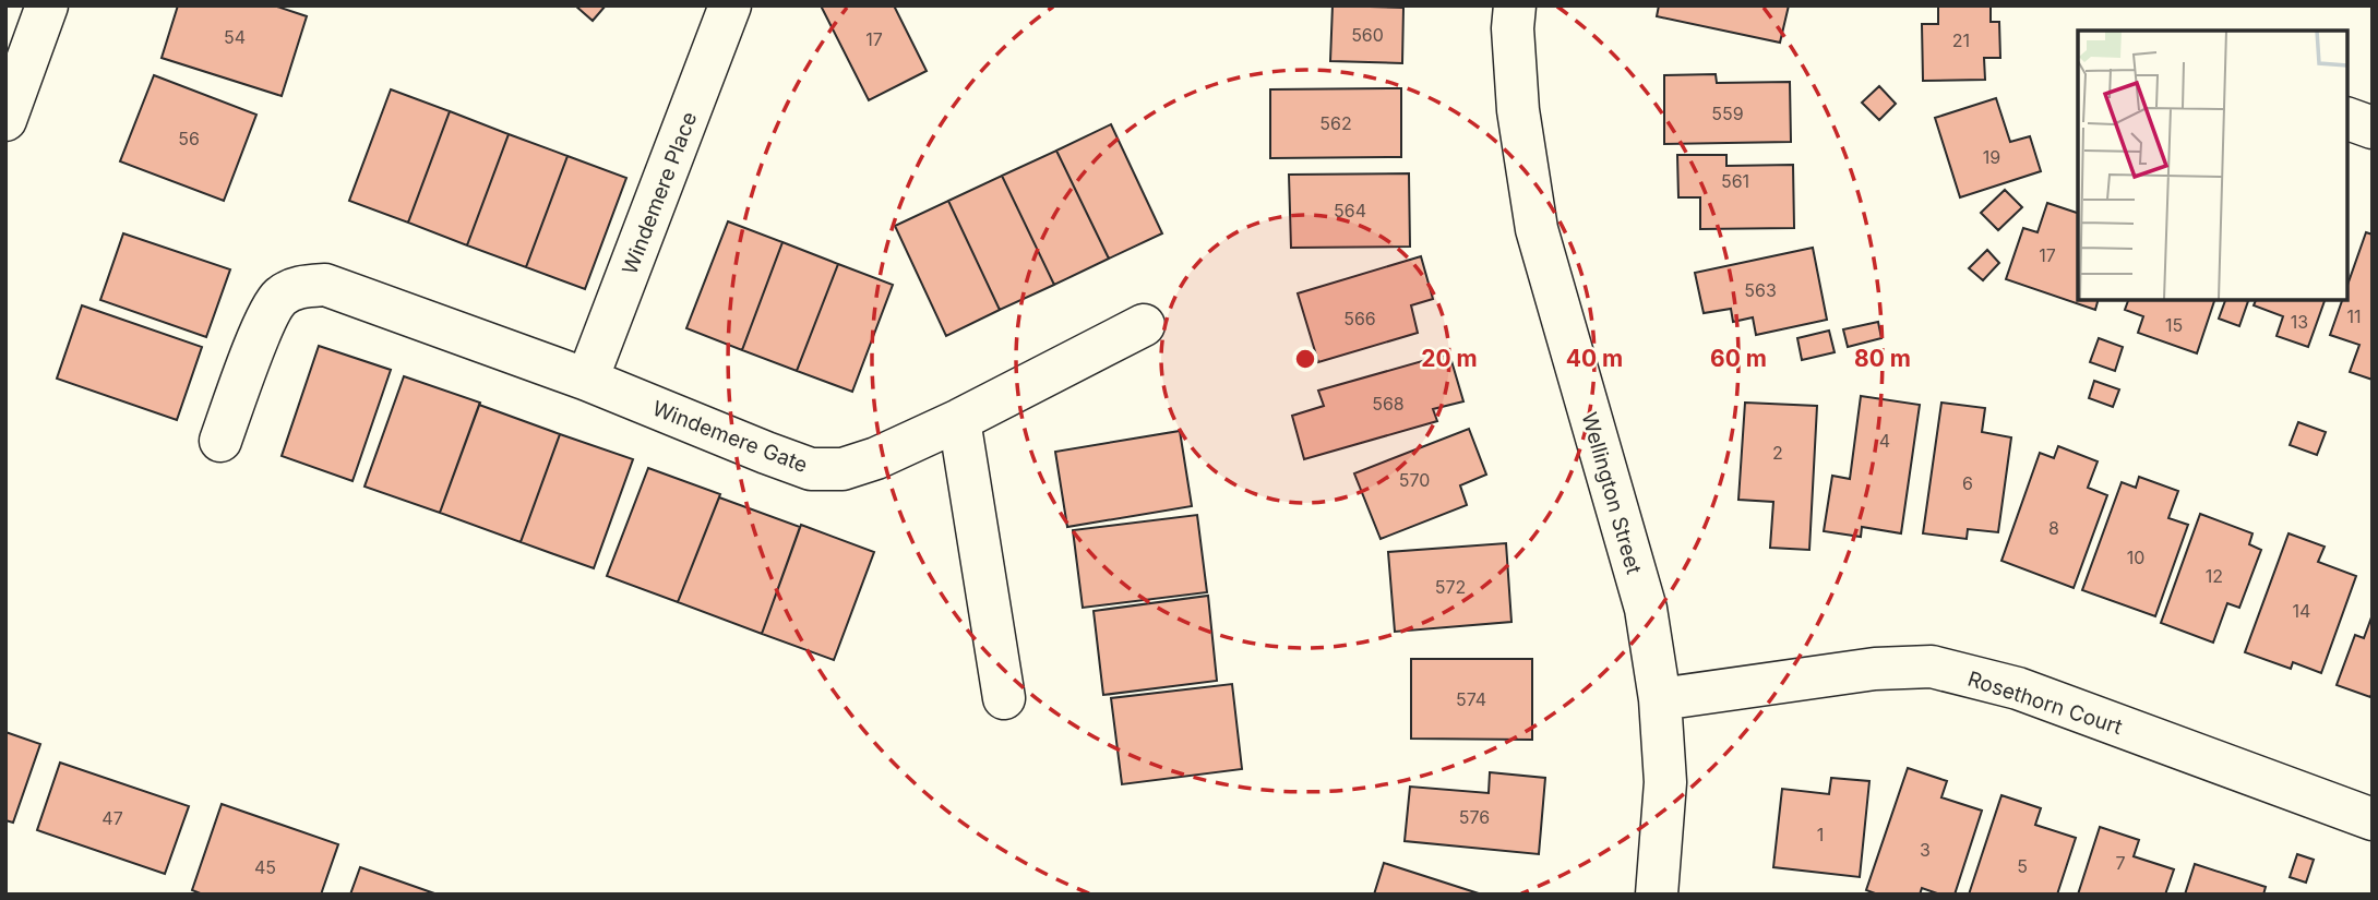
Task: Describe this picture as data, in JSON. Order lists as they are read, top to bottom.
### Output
{
  "streets": {
    "street": [
      "Windemere Place",
      "Windemere Gate",
      "Wellington Street",
      "Rosethorn Court"
    ]
  },
  "crossings": [
    ["Windemere Place", "Windemere Gate"],
    ["Wellington Street", "Rosethorn Court"]
  ],
  "house_numbers": [
    "560",
    "54",
    "17",
    "21",
    "559",
    "562",
    "56",
    "19",
    "561",
    "564",
    "17",
    "563",
    "11",
    "566",
    "13",
    "15",
    "568",
    "4",
    "2",
    "570",
    "6",
    "8",
    "10",
    "12",
    "572",
    "14",
    "574",
    "576",
    "47",
    "1",
    "3",
    "7",
    "5",
    "45"
  ],
  "rings": [
    "20 m",
    "40 m",
    "60 m",
    "80 m"
  ]
}
